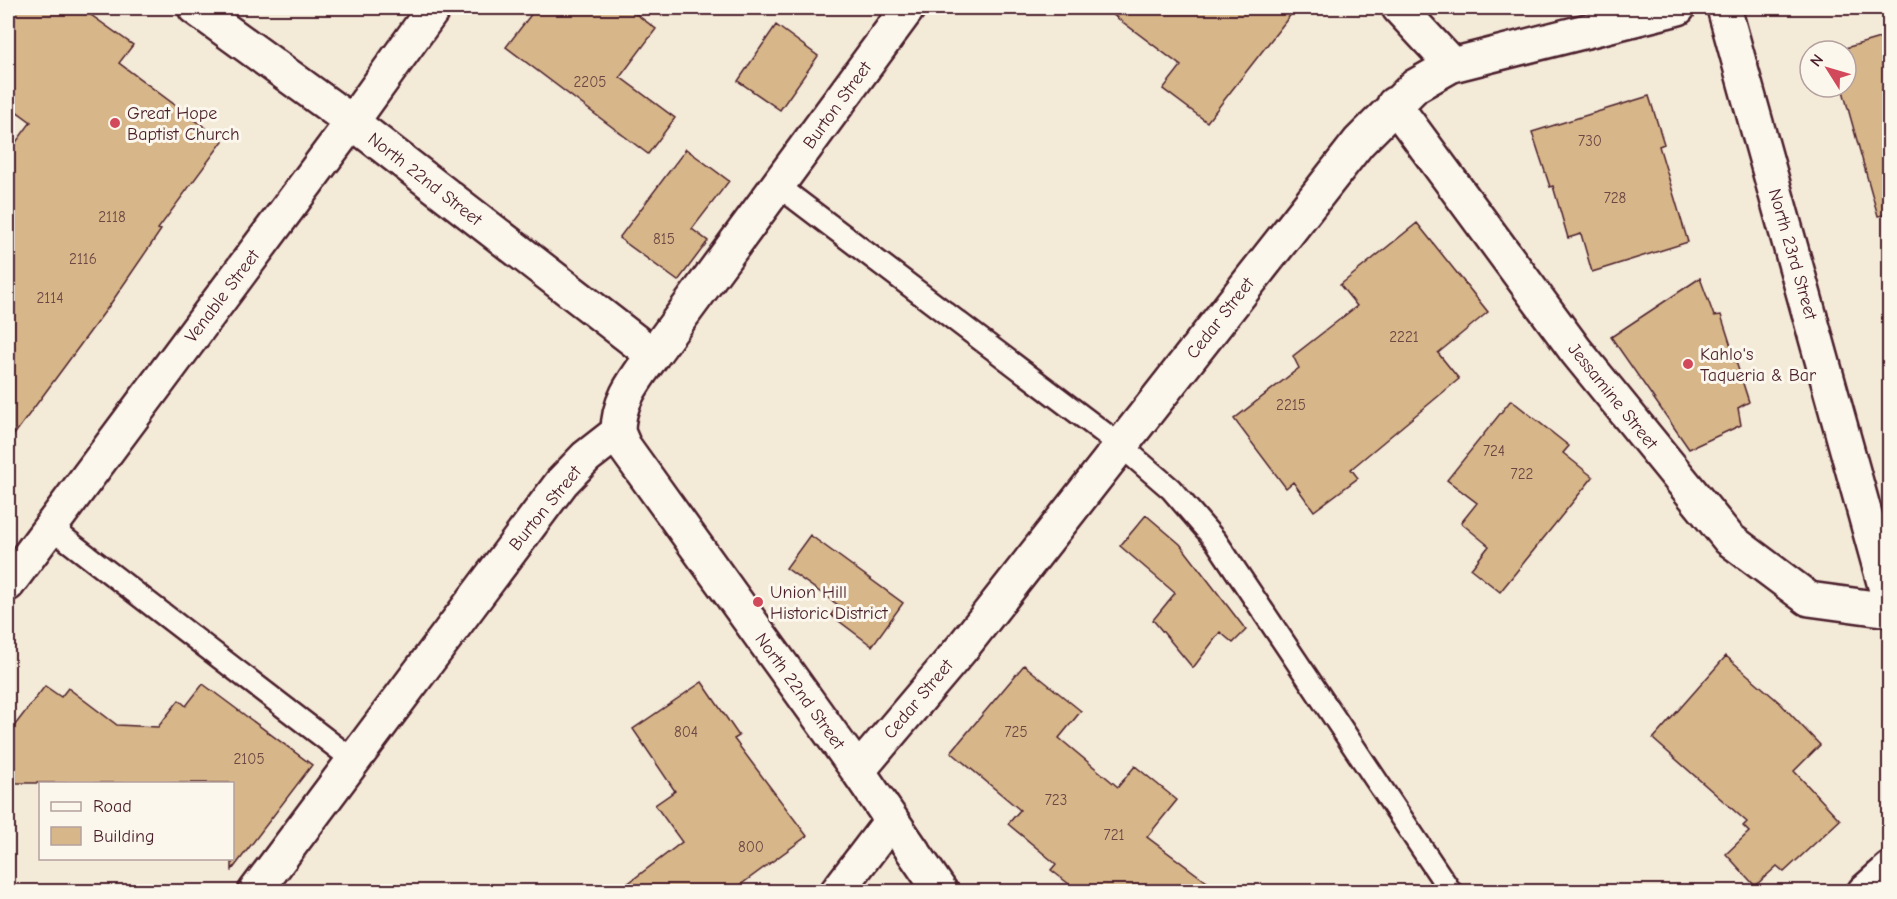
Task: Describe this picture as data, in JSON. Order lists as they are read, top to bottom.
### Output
{
  "streets": {
    "street": [
      "Burton Street",
      "North 22nd Street",
      "North 23rd Street",
      "Venable Street",
      "Cedar Street",
      "Jessamine Street"
    ]
  },
  "crossings": [
    ["Burton Street", "North 22nd Street"],
    ["North 22nd Street", "Venable Street"],
    ["North 22nd Street", "Cedar Street"],
    ["Cedar Street", "Jessamine Street"]
  ],
  "places": ["Great Hope Baptist Church", "Kahlo's Taqueria & Bar", "Union Hill Historic District"],
  "house_numbers": [
    "2205",
    "730",
    "728",
    "2118",
    "815",
    "2116",
    "2114",
    "2221",
    "2215",
    "724",
    "722",
    "804",
    "725",
    "2105",
    "723",
    "721",
    "800"
  ],
  "legend": ["Road", "Building"],
  "north": "top left"
}
